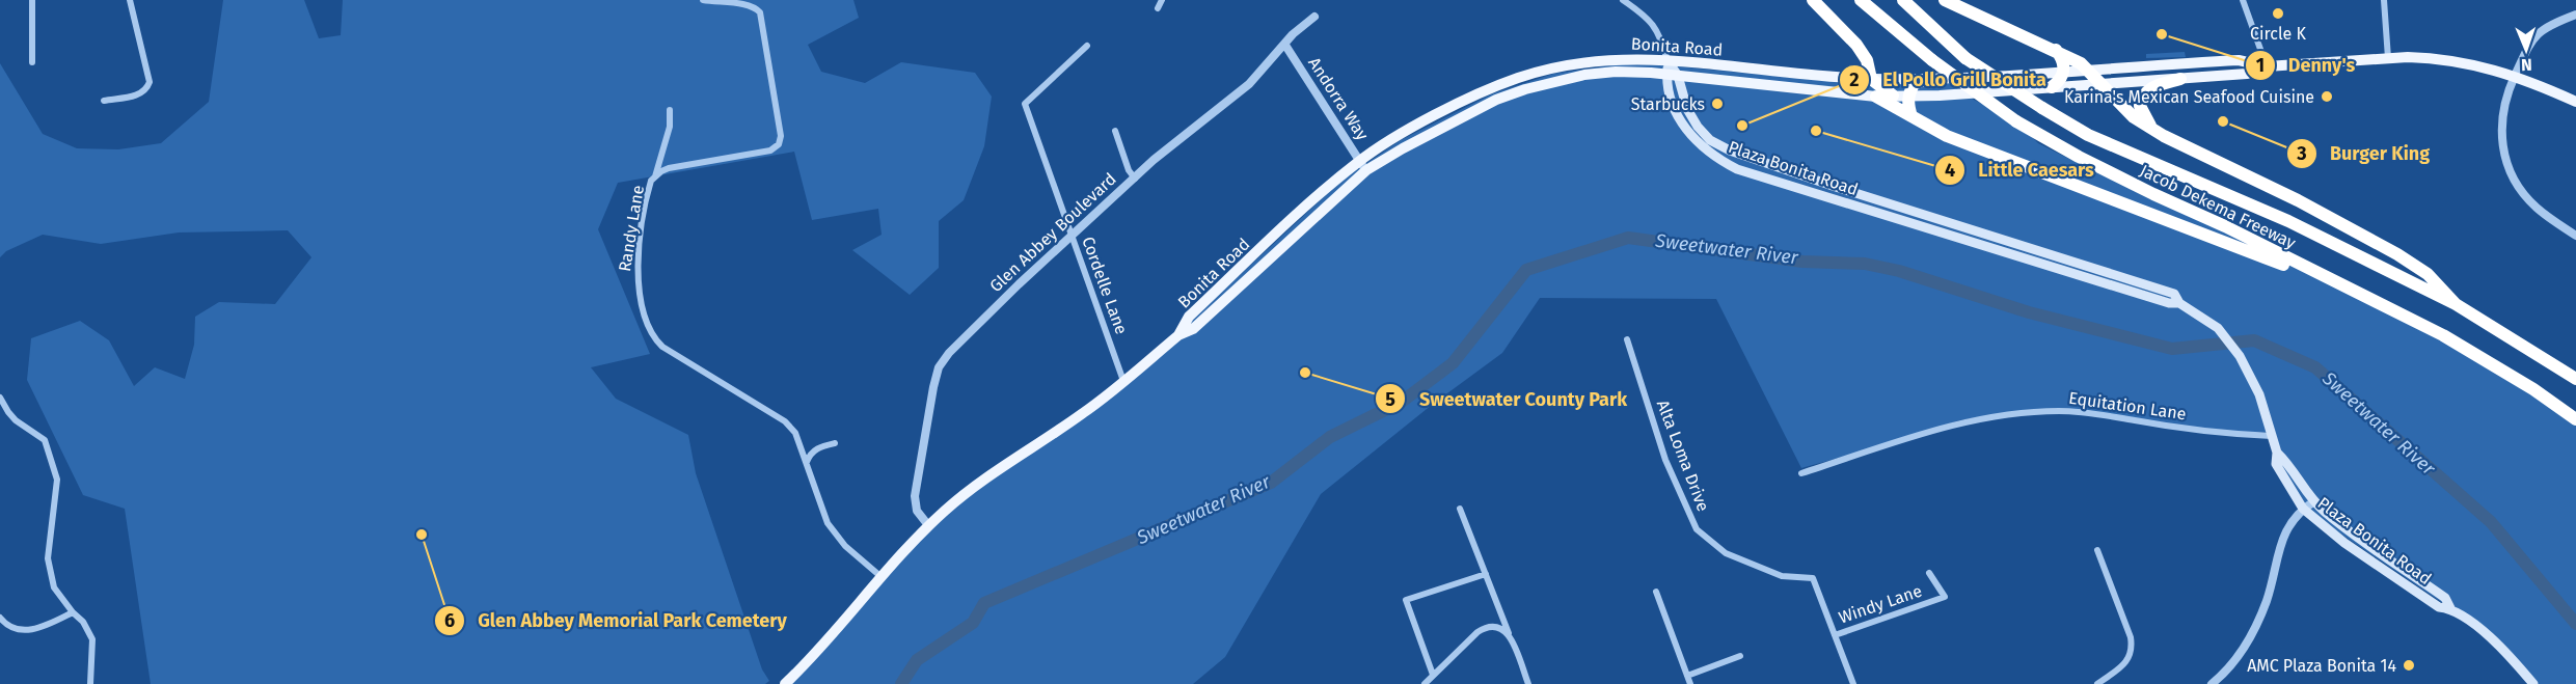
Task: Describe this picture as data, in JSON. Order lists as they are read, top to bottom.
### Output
{
  "streets": {
    "highway": ["Jacob Dekema Freeway"],
    "main road": ["Bonita Road", "Plaza Bonita Road"],
    "street": [
      "Andorra Way",
      "Randy Lane",
      "Glen Abbey Boulevard",
      "Cordelle Lane",
      "Equitation Lane",
      "Alta Loma Drive",
      "Windy Lane"
    ]
  },
  "crossings": [
    ["Bonita Road", "Andorra Way"],
    ["Bonita Road", "Plaza Bonita Road"],
    ["Bonita Road", "Randy Lane"],
    ["Bonita Road", "Glen Abbey Boulevard"],
    ["Bonita Road", "Cordelle Lane"],
    ["Andorra Way", "Glen Abbey Boulevard"],
    ["Plaza Bonita Road", "Equitation Lane"],
    ["Glen Abbey Boulevard", "Cordelle Lane"],
    ["Alta Loma Drive", "Windy Lane"]
  ],
  "water": ["Sweetwater River"],
  "places": [
    "Circle K",
    "Denny's",
    "Karina's Mexican Seafood Cuisine",
    "Starbucks",
    "Burger King",
    "El Pollo Grill Bonita",
    "Little Caesars",
    "Sweetwater County Park",
    "Glen Abbey Memorial Park Cemetery",
    "AMC Plaza Bonita 14"
  ],
  "north": "bottom"
}
